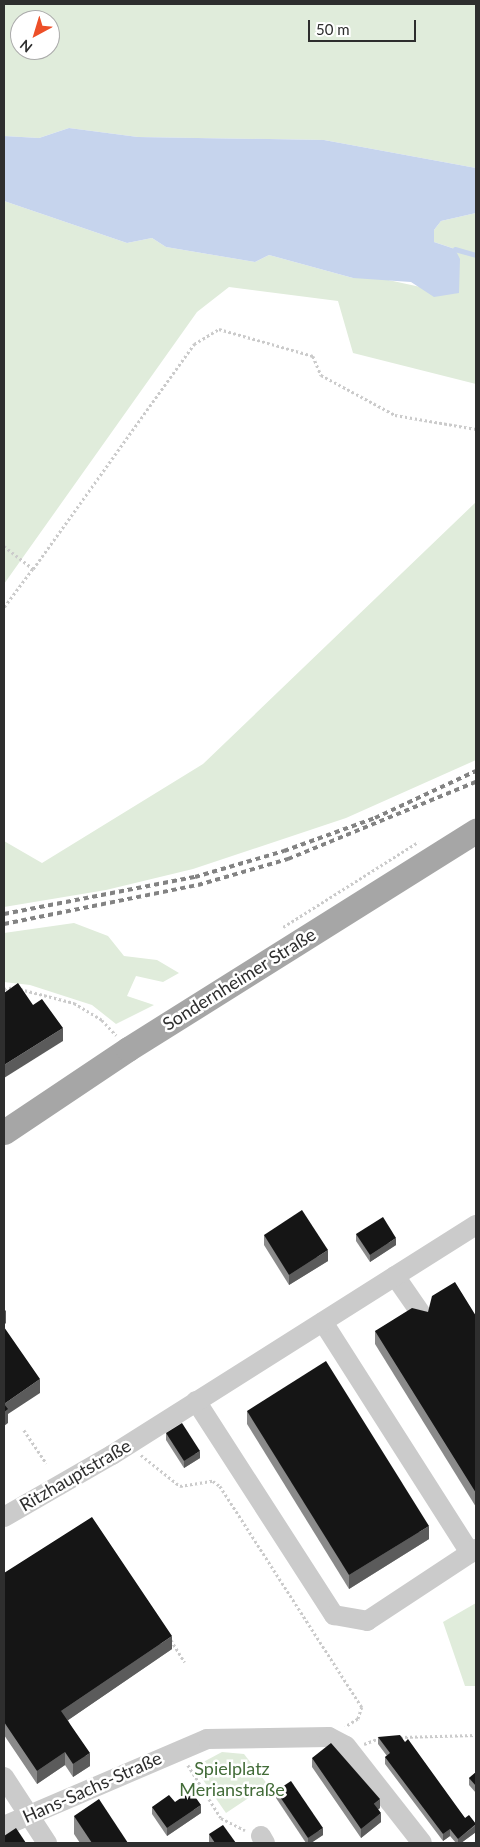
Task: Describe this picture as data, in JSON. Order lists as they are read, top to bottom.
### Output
{
  "streets": {
    "main road": ["Sondernheimer Straße"],
    "street": ["Ritzhauptstraße", "Hans-Sachs-Straße"]
  },
  "parks": ["Spielplatz Merianstraße"],
  "scale_bar": "50 m",
  "north": "bottom left"
}
